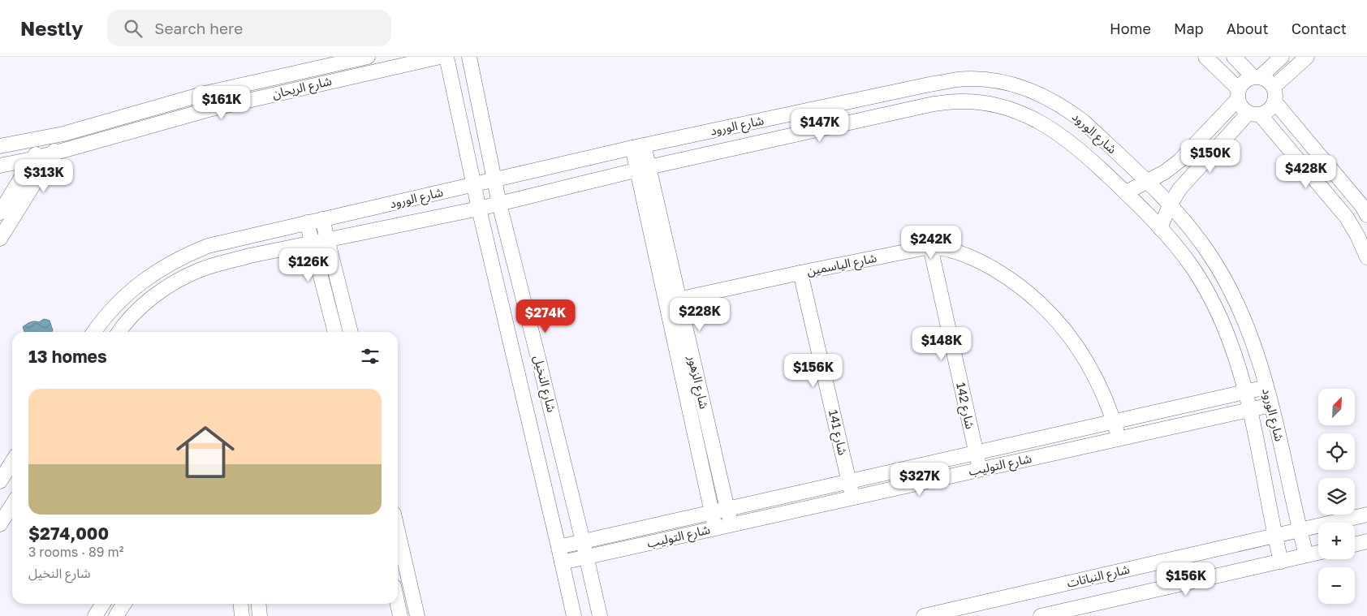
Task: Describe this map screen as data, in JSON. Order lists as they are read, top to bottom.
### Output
{
  "streets": {
    "street": [
      "شارع الريحان",
      "شارع الورود",
      "شارع الياسمين",
      "شارع الزهور",
      "شارع النخيل",
      "شارع 142",
      "شارع 141",
      "شارع التوليب",
      "شارع النباتات"
    ]
  },
  "crossings": [
    ["شارع الورود", "شارع الزهور"],
    ["شارع الورود", "شارع النخيل"],
    ["شارع الورود", "شارع التوليب"],
    ["شارع الورود", "شارع النباتات"],
    ["شارع الياسمين", "شارع الزهور"],
    ["شارع الياسمين", "شارع 142"],
    ["شارع الياسمين", "شارع 141"],
    ["شارع الياسمين", "شارع التوليب"],
    ["شارع الزهور", "شارع التوليب"],
    ["شارع النخيل", "شارع التوليب"],
    ["شارع 142", "شارع التوليب"],
    ["شارع 141", "شارع التوليب"]
  ],
  "north": "top right",
  "page": {
    "header": "Nestly",
    "search": "Search here",
    "nav": [
      "Home",
      "Map",
      "About",
      "Contact"
    ],
    "price": [
      "$161K",
      "$147K",
      "$150K",
      "$428K",
      "$313K",
      "$242K",
      "$126K",
      "$228K",
      "$274K",
      "$148K",
      "$156K",
      "$327K",
      "$156K"
    ],
    "heading": "13 homes",
    "list": [
      {
        "name": "$274,000",
        "note": "3 rooms · 89 m² · شارع النخيل"
      }
    ],
    "map_buttons": ["+", "−"]
  }
}
